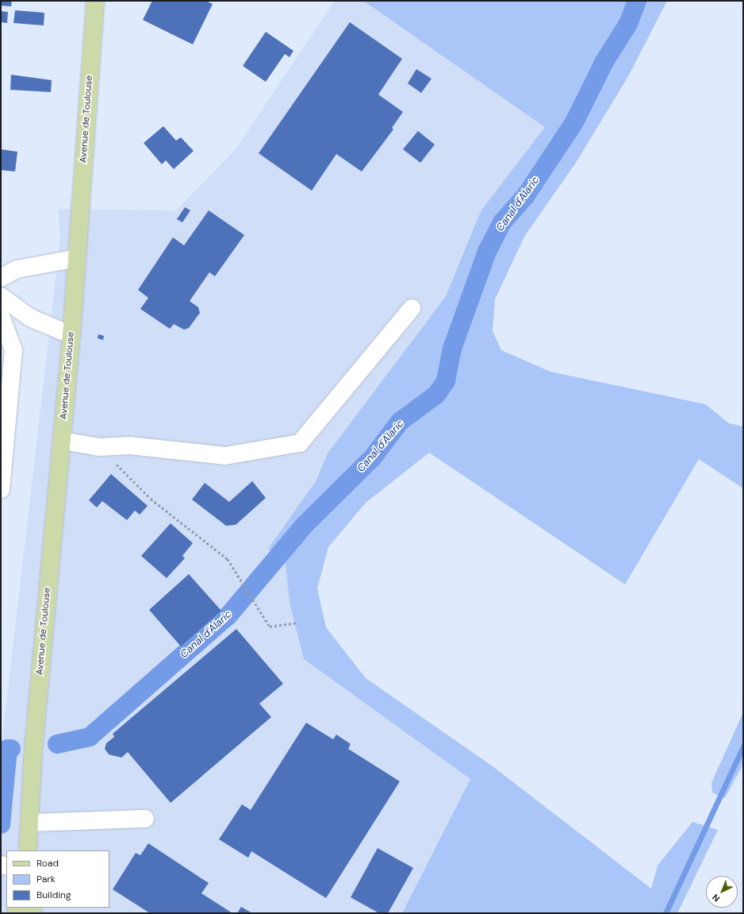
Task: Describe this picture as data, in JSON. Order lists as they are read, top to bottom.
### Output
{
  "streets": {
    "main road": ["Avenue de Toulouse"]
  },
  "water": ["Canal d'Alaric"],
  "legend": ["Road", "Park", "Building"],
  "north": "bottom left"
}
